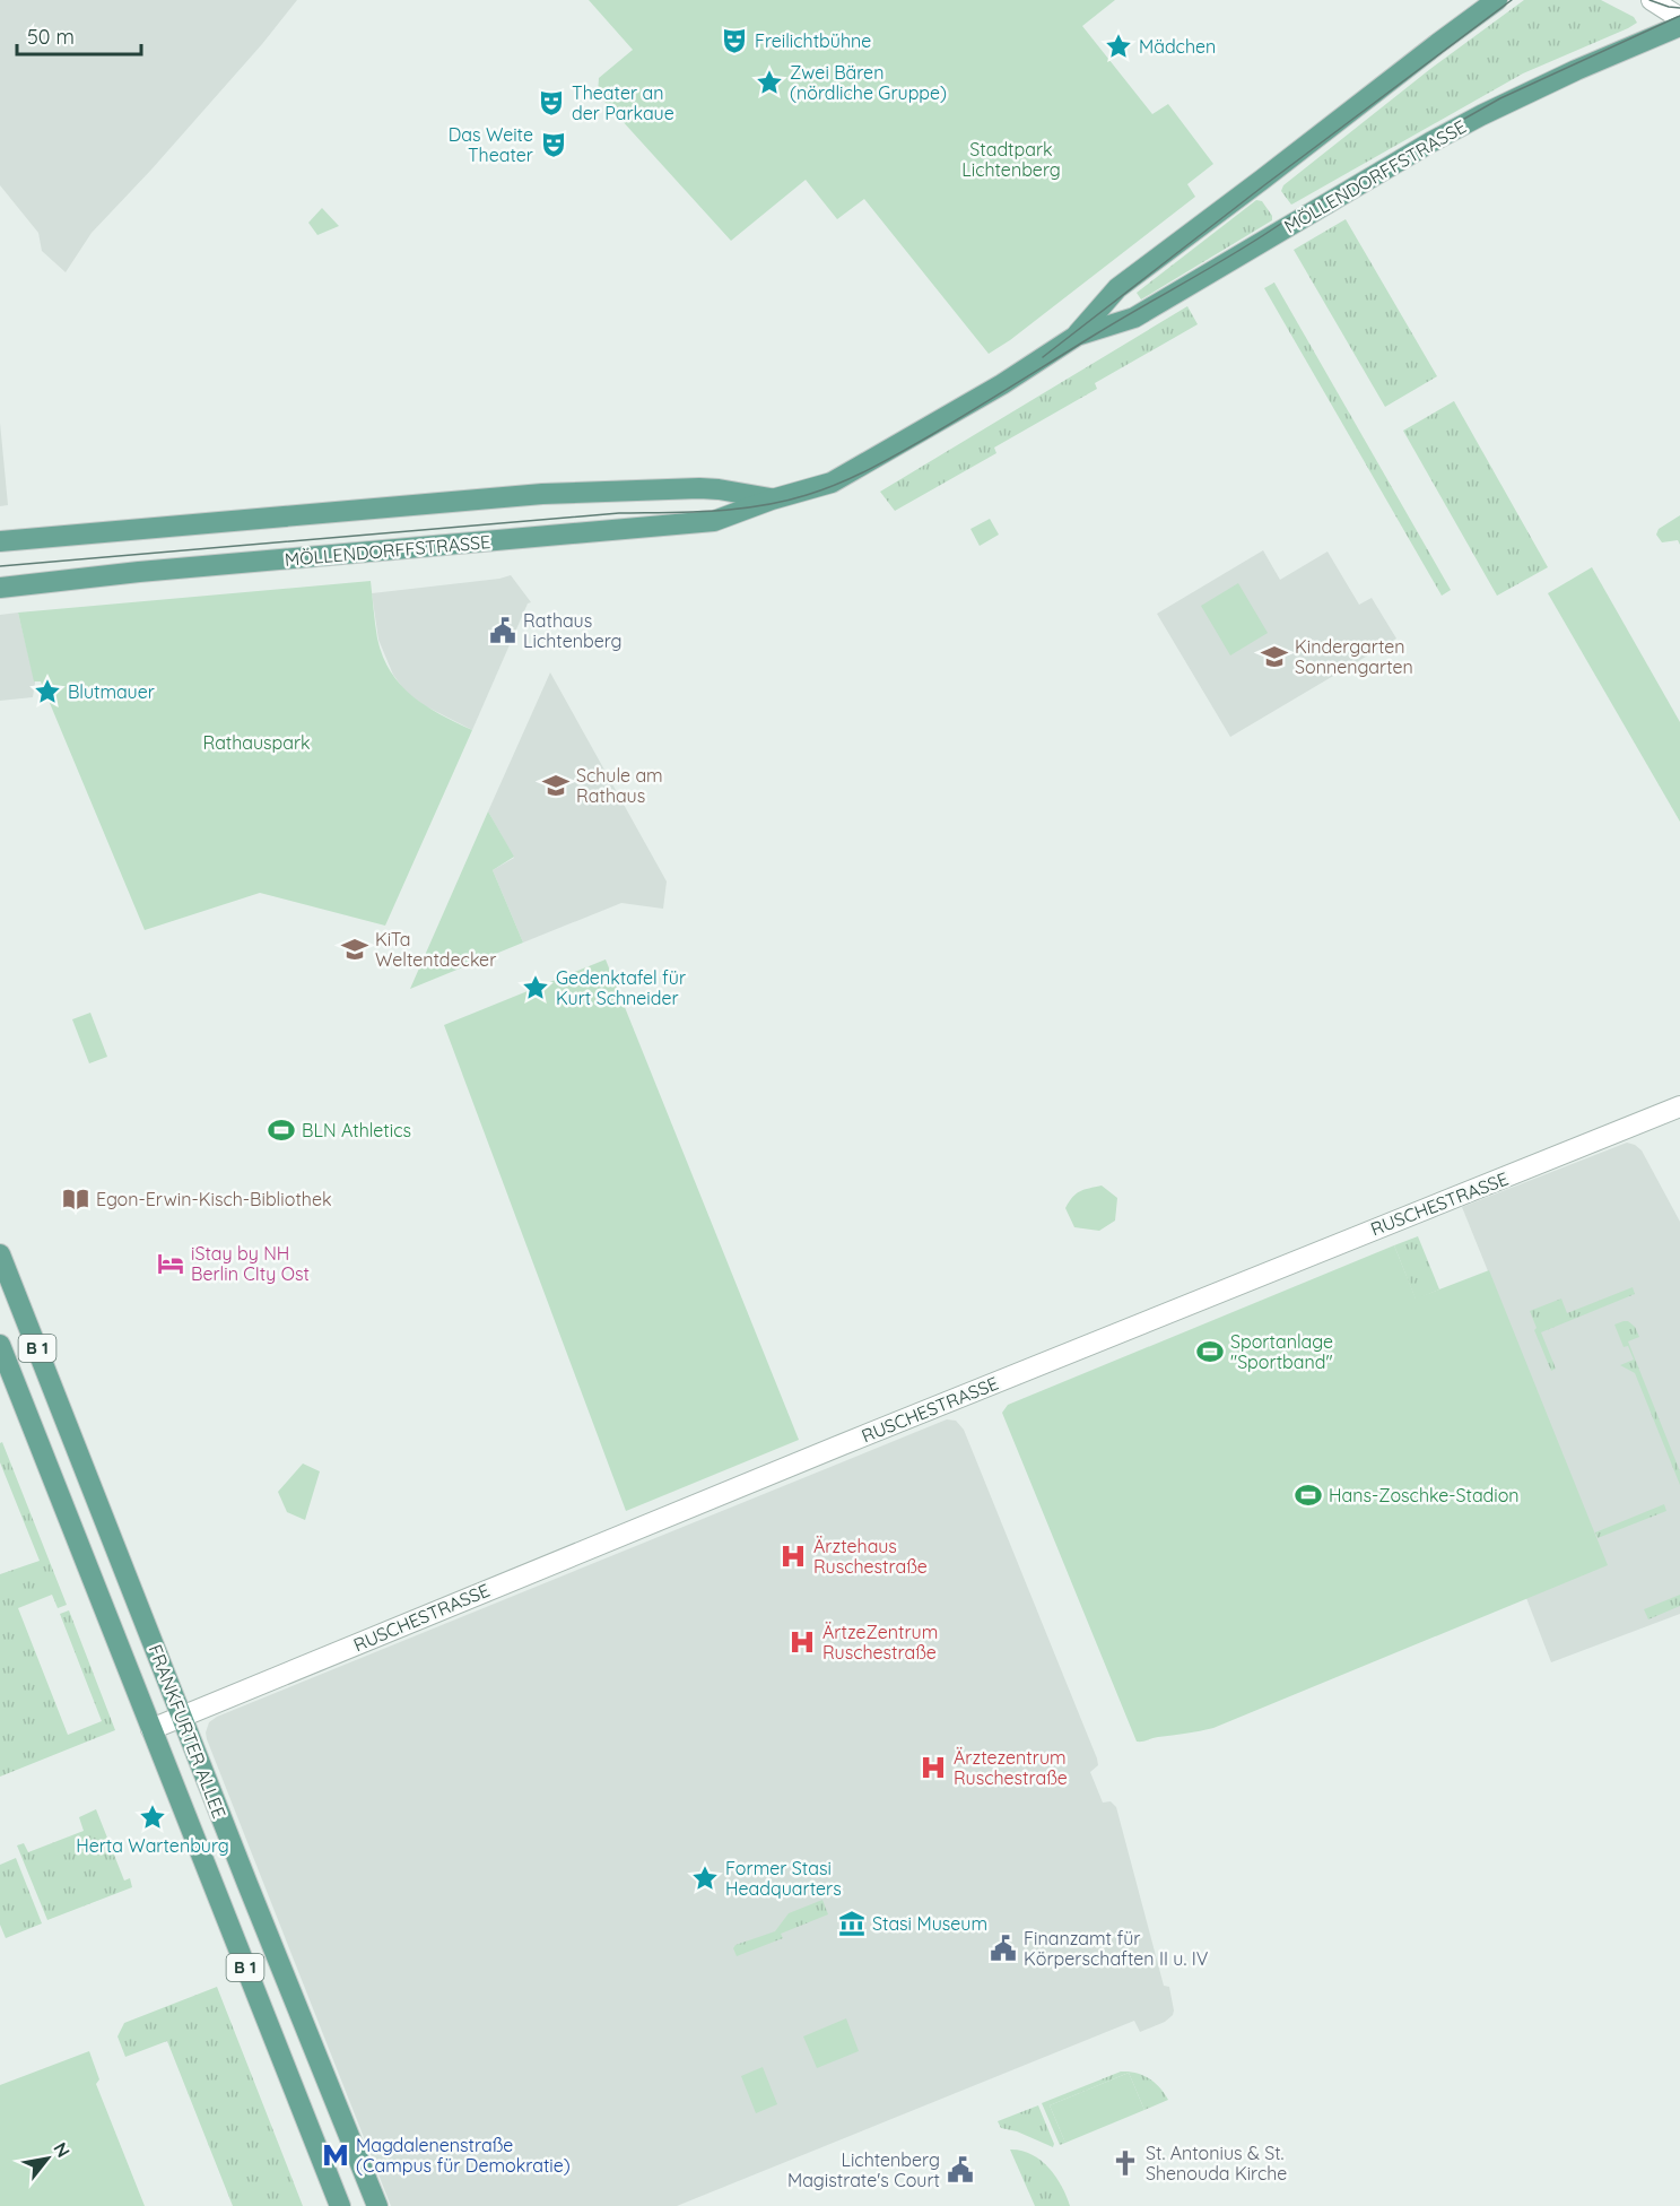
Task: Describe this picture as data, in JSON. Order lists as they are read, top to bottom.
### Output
{
  "streets": {
    "main road": ["MÖLLENDORFFSTRASSE", "B 1", "FRANKFURTER ALLEE"],
    "street": ["RUSCHESTRASSE"]
  },
  "crossings": [
    ["RUSCHESTRASSE", "FRANKFURTER ALLEE"]
  ],
  "parks": ["Stadtpark Lichtenberg", "Rathauspark"],
  "places": {
    "theatre": ["Freilichtbühne", "Theater an der Parkaue", "Das Weite Theater"],
    "place": [
      "Mädchen",
      "Zwei Bären (nördliche Gruppe)",
      "Blutmauer",
      "Gedenktafel für Kurt Schneider",
      "Herta Wartenburg",
      "Former Stasi Headquarters"
    ],
    "public building": ["Rathaus Lichtenberg", "Finanzamt für Körperschaften II u. IV", "Lichtenberg Magistrate's Court"],
    "school or university": ["Kindergarten Sonnengarten", "Schule am Rathaus", "KiTa Weltentdecker"],
    "sports": ["BLN Athletics", "Sportanlage \"Sportband\"", "Hans-Zoschke-Stadion"],
    "library": ["Egon-Erwin-Kisch-Bibliothek"],
    "hotel": ["iStay by NH Berlin CIty Ost"],
    "hospital": ["Ärztehaus Ruschestraße", "ÄrtzeZentrum Ruschestraße", "Ärztezentrum Ruschestraße"],
    "museum": ["Stasi Museum"],
    "metro station": ["Magdalenenstraße (Campus für Demokratie)"],
    "church": ["St. Antonius & St. Shenouda Kirche"]
  },
  "scale_bar": "50 m",
  "north": "top right"
}
